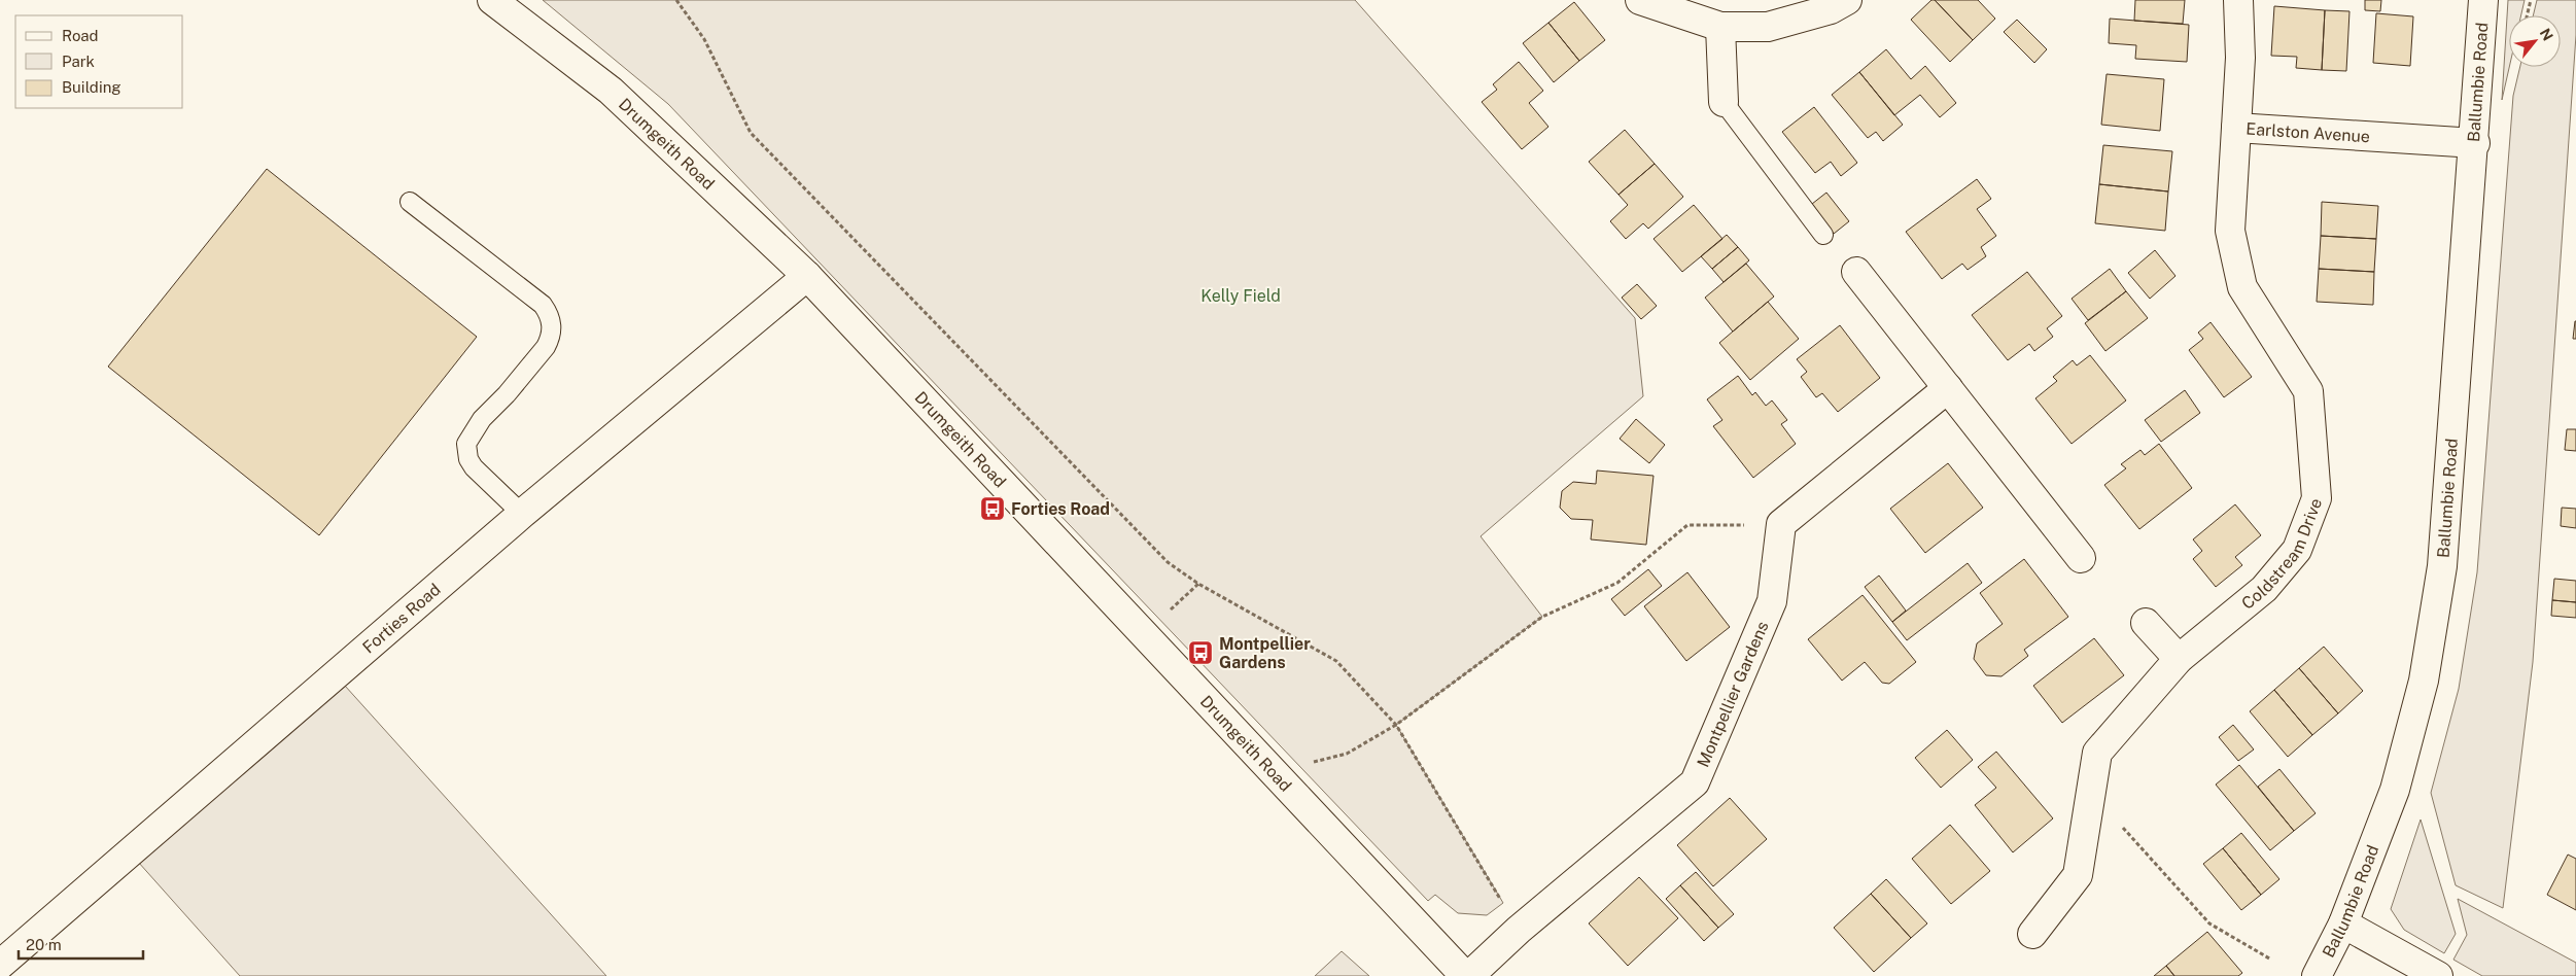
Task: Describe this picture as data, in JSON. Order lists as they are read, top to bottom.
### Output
{
  "streets": {
    "street": [
      "Ballumbie Road",
      "Earlston Avenue",
      "Drumgeith Road",
      "Coldstream Drive",
      "Forties Road",
      "Montpellier Gardens"
    ]
  },
  "crossings": [
    ["Ballumbie Road", "Earlston Avenue"],
    ["Earlston Avenue", "Coldstream Drive"],
    ["Drumgeith Road", "Forties Road"],
    ["Drumgeith Road", "Montpellier Gardens"]
  ],
  "parks": ["Kelly Field"],
  "places": {
    "bus stop": ["Forties Road", "Montpellier Gardens"]
  },
  "legend": ["Road", "Park", "Building"],
  "scale_bar": "20 m",
  "north": "top right"
}
